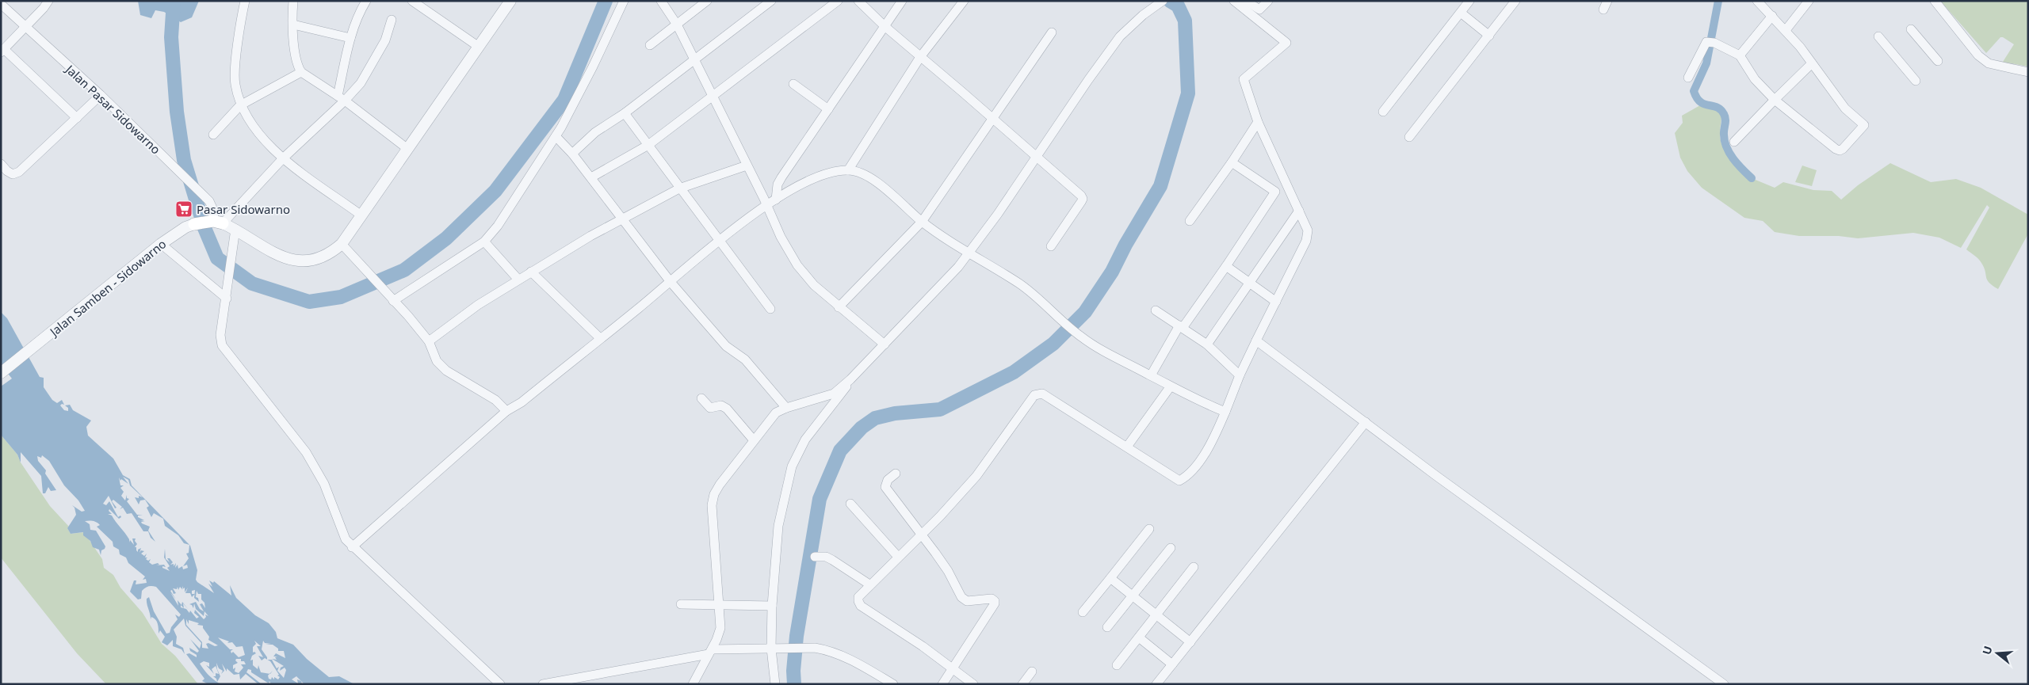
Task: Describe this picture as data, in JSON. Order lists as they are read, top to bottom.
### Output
{
  "streets": {
    "main road": ["Jalan Samben - Sidowarno"],
    "street": ["Jalan Pasar Sidowarno"]
  },
  "crossings": [
    ["Jalan Pasar Sidowarno", "Jalan Samben - Sidowarno"]
  ],
  "places": {
    "supermarket": ["Pasar Sidowarno"]
  },
  "north": "left"
}
